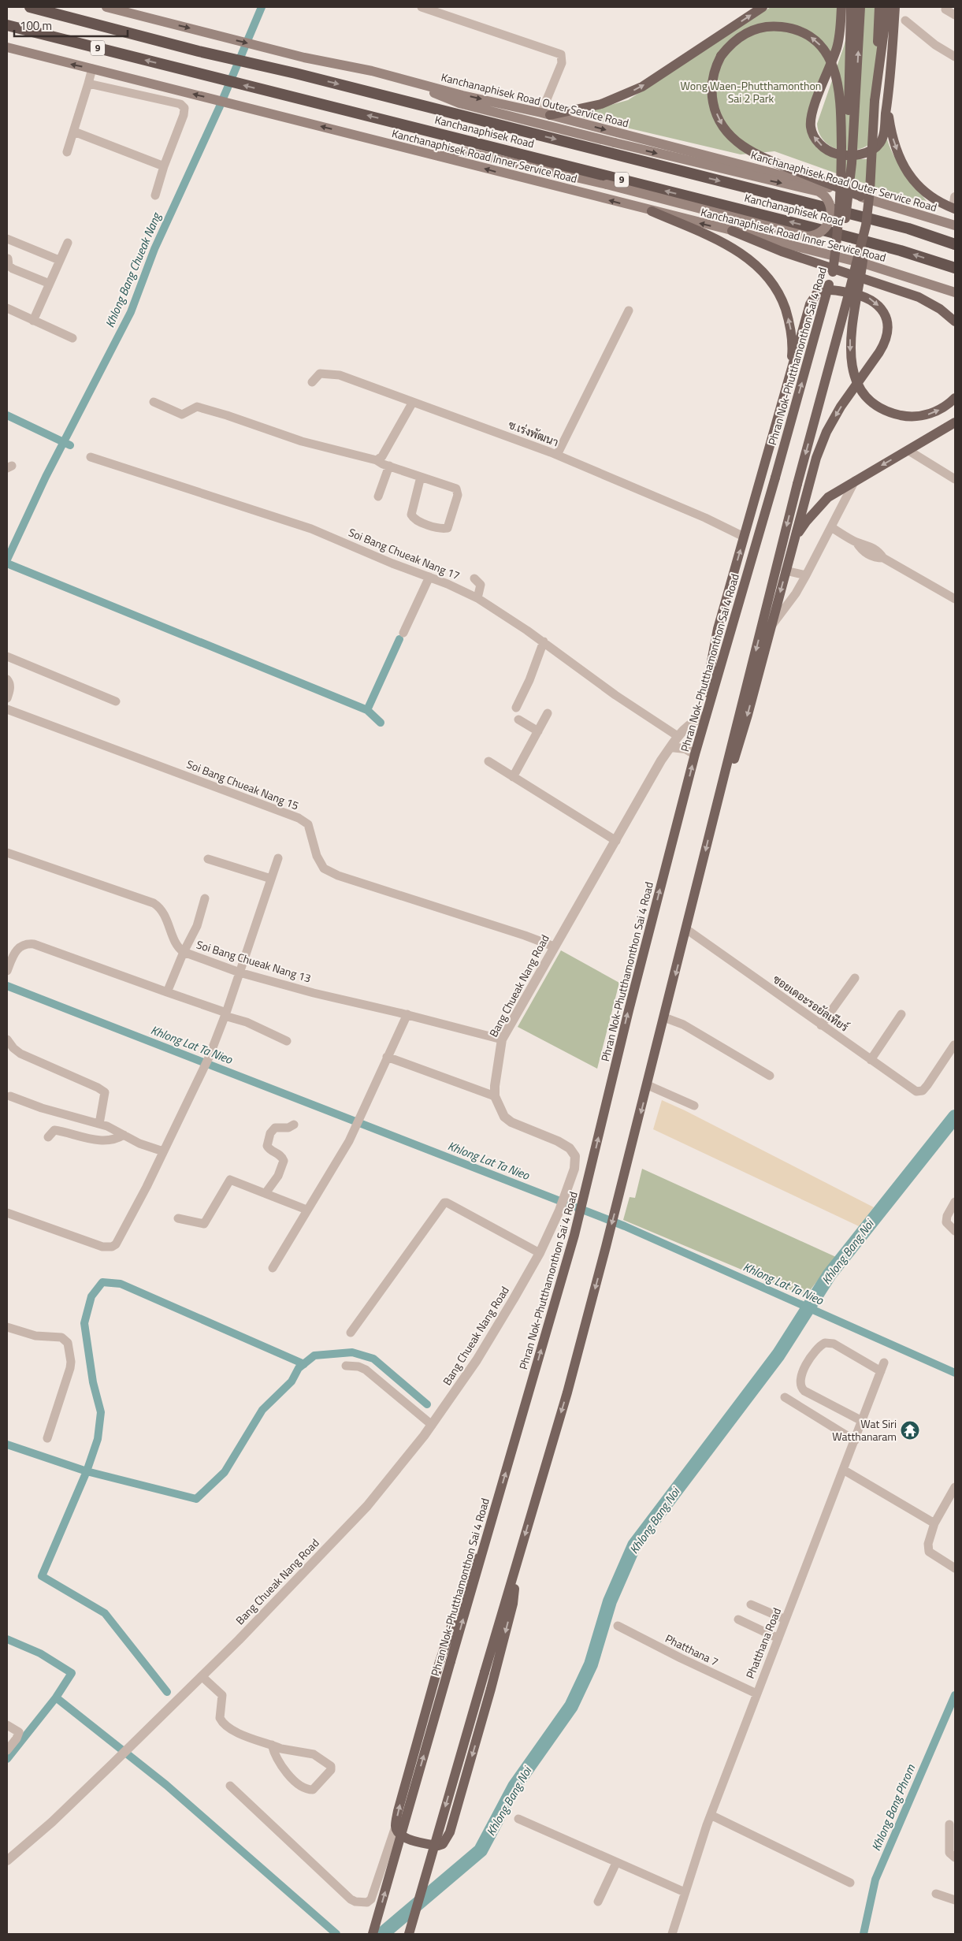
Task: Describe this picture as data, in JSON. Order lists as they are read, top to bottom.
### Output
{
  "streets": {
    "highway": ["9", "Kanchanaphisek Road"],
    "main road": ["Kanchanaphisek Road Outer Service Road", "Kanchanaphisek Road Inner Service Road", "Phran Nok-Phutthamonthon Sai 4 Road"],
    "street": [
      "ซ.เร่งพัฒนา",
      "Soi Bang Chueak Nang 17",
      "Soi Bang Chueak Nang 15",
      "Soi Bang Chueak Nang 13",
      "Bang Chueak Nang Road",
      "ซอยเดอะรอยัลเทียร์",
      "Phatthana Road",
      "Phatthana 7"
    ]
  },
  "crossings": [
    ["Phran Nok-Phutthamonthon Sai 4 Road", "Bang Chueak Nang Road"],
    ["Soi Bang Chueak Nang 17", "Bang Chueak Nang Road"],
    ["Soi Bang Chueak Nang 15", "Bang Chueak Nang Road"],
    ["Soi Bang Chueak Nang 13", "Bang Chueak Nang Road"],
    ["Phatthana Road", "Phatthana 7"]
  ],
  "one_way": ["Kanchanaphisek Road Outer Service Road", "Kanchanaphisek Road Inner Service Road"],
  "water": [
    "Khlong Bang Chueak Nang",
    "Khlong Lat Ta Nieo",
    "Khlong Bang Noi",
    "Khlong Bang Phrom"
  ],
  "parks": ["Wong Waen-Phutthamonthon Sai 2 Park"],
  "places": {
    "temple": ["Wat Siri Watthanaram"]
  },
  "scale_bar": "100 m"
}
